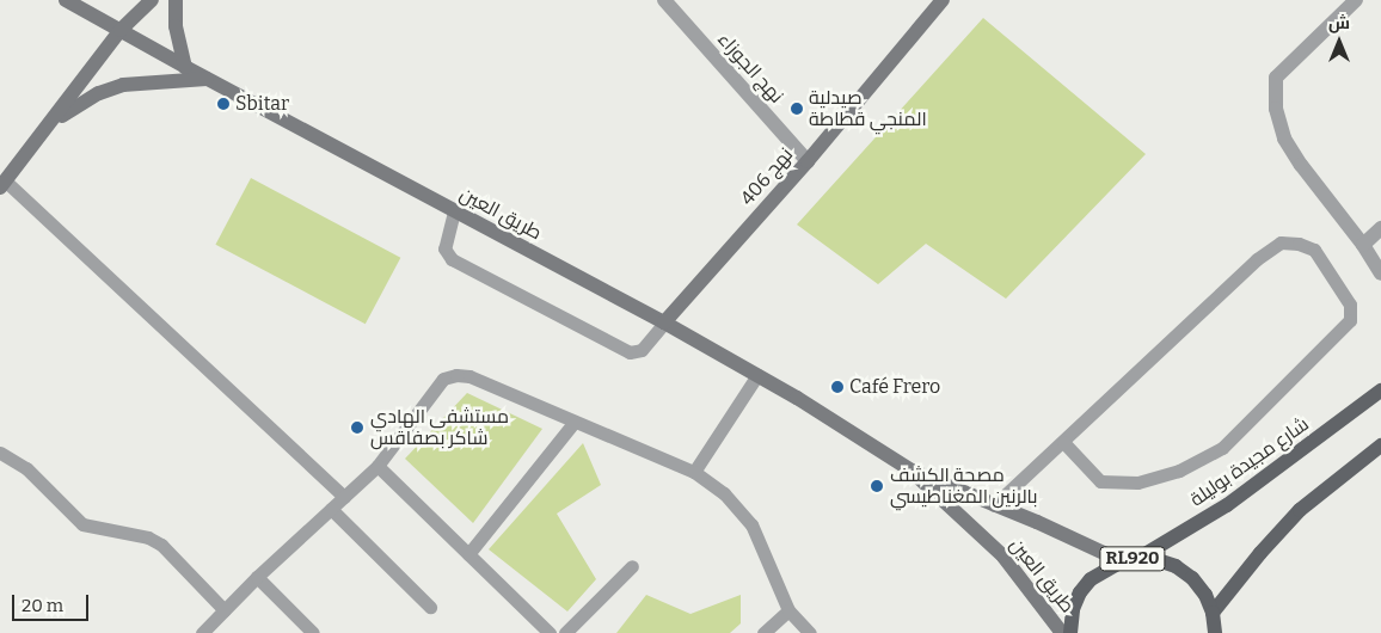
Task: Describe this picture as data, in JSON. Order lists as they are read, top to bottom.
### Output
{
  "streets": {
    "main road": [
      "نهج 406",
      "طريق العين",
      "شارع مجيدة بوليلة",
      "RL920"
    ],
    "street": ["نهج الجوزاء"]
  },
  "crossings": [
    ["نهج الجوزاء", "نهج 406"],
    ["نهج 406", "طريق العين"],
    ["طريق العين", "RL920"],
    ["شارع مجيدة بوليلة", "RL920"]
  ],
  "places": [
    "Sbitar",
    "صيدلية المنجي قطاطة",
    "Café Frero",
    "مستشفى الهادي شاكر بصفاقس",
    "مصحة الكشف بالرنين المغناطيسي"
  ],
  "scale_bar": "20 m",
  "north": "top"
}
